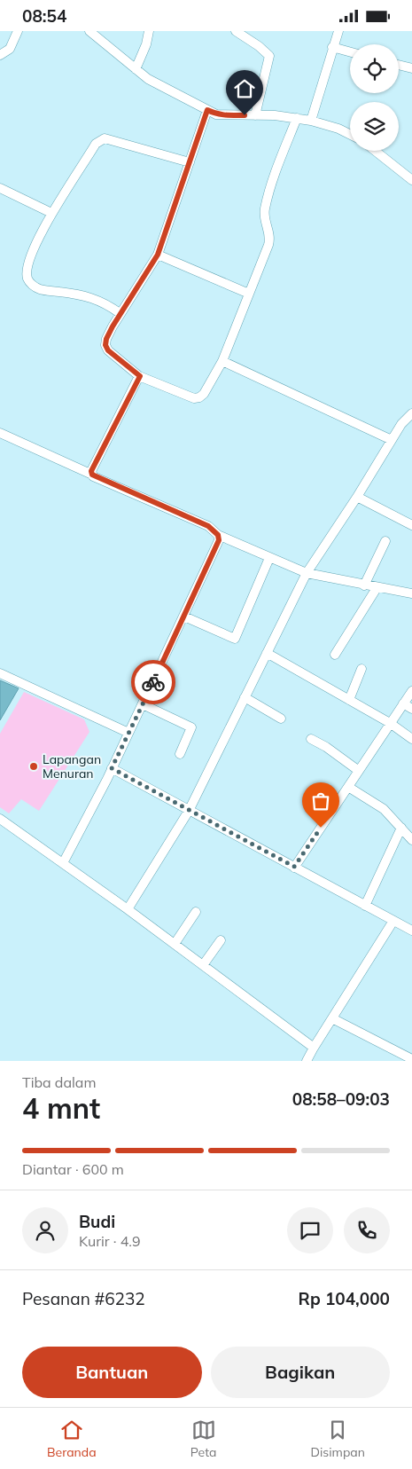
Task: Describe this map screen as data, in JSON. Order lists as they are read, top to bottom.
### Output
{
  "places": ["Lapangan Menuran"],
  "page": {
    "status": "08:54",
    "heading": ["4 mnt", "Tiba dalam", "08:58–09:03"],
    "panel": [
      "Budi",
      "Kurir · 4.9",
      "Pesanan #6232",
      "Rp 104,000"
    ],
    "bar": "Diantar · 600 m",
    "buttons": ["Bantuan", "Bagikan"],
    "tabs": ["Beranda", "Peta", "Disimpan"]
  }
}
